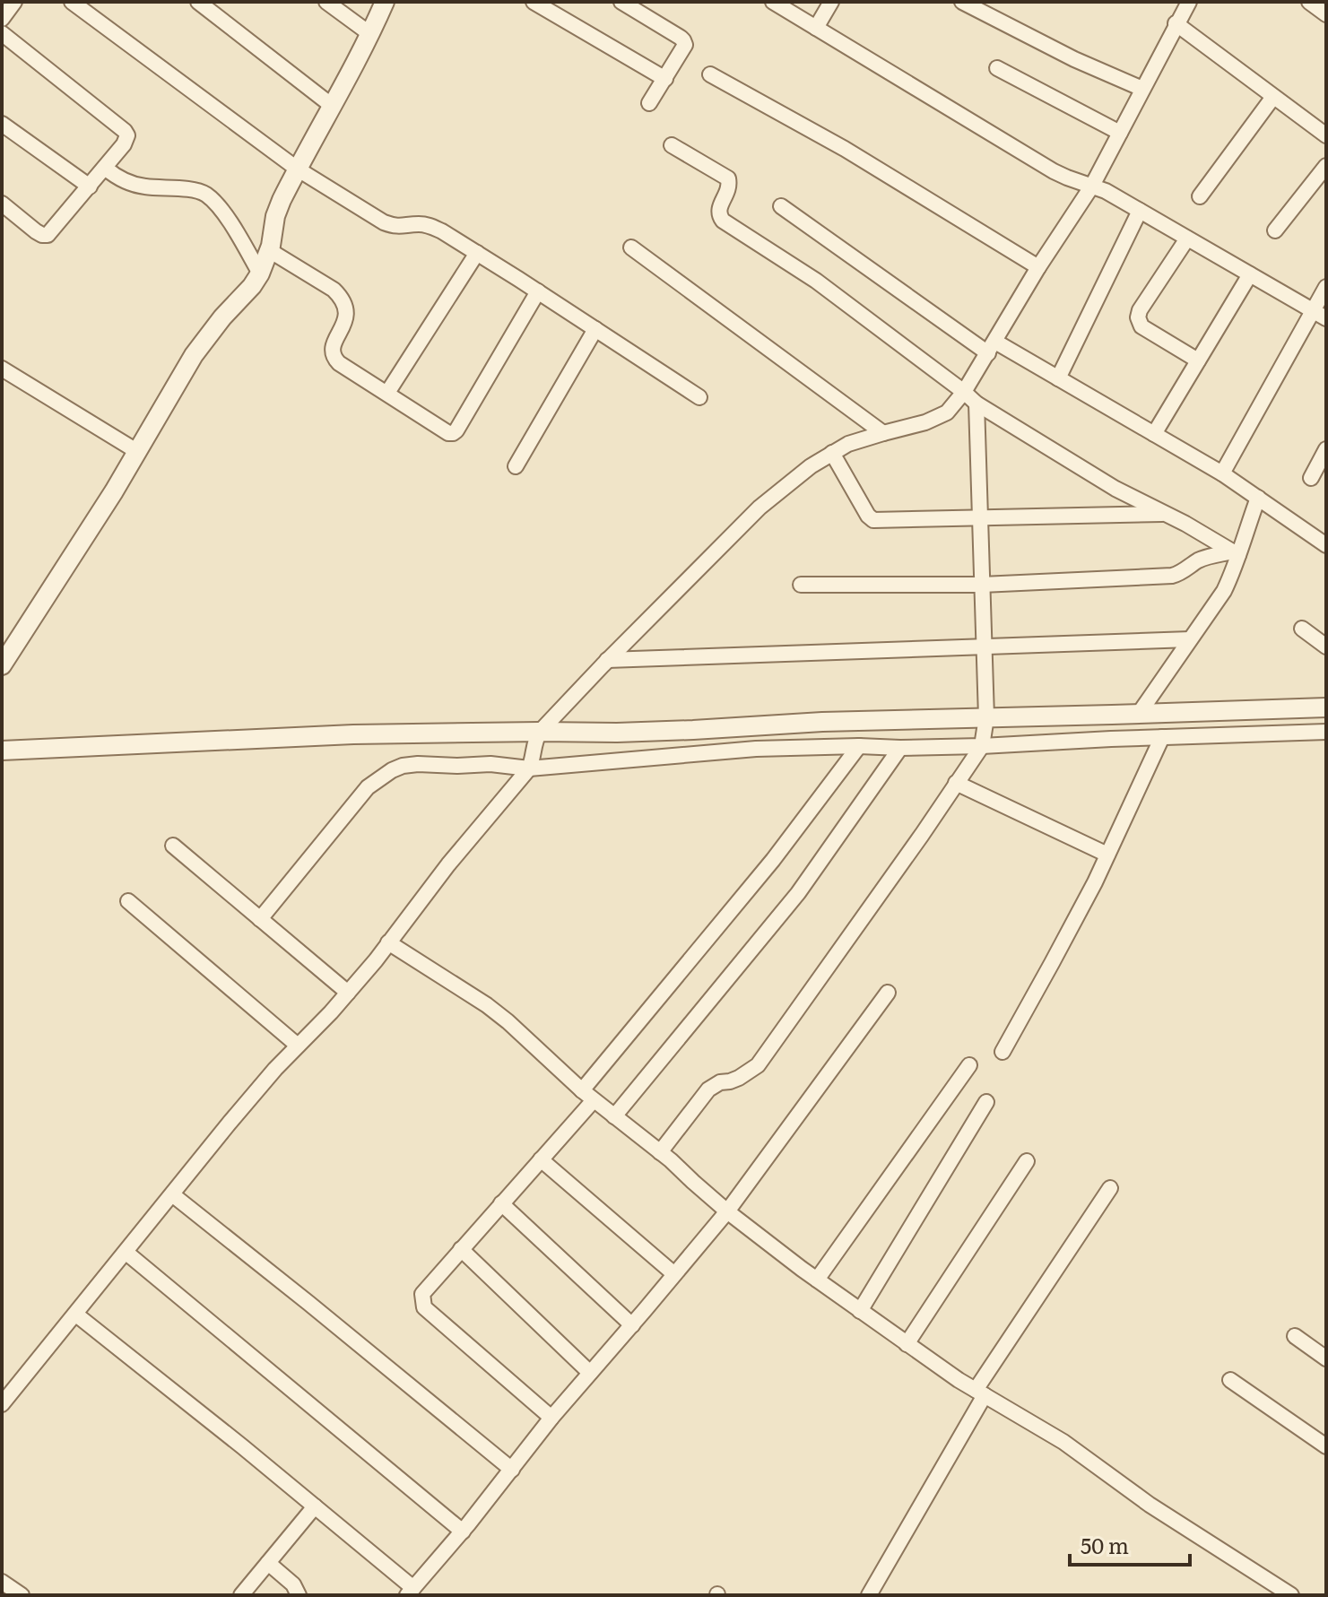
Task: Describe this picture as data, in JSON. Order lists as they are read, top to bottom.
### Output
{
  "scale_bar": "50 m"
}
